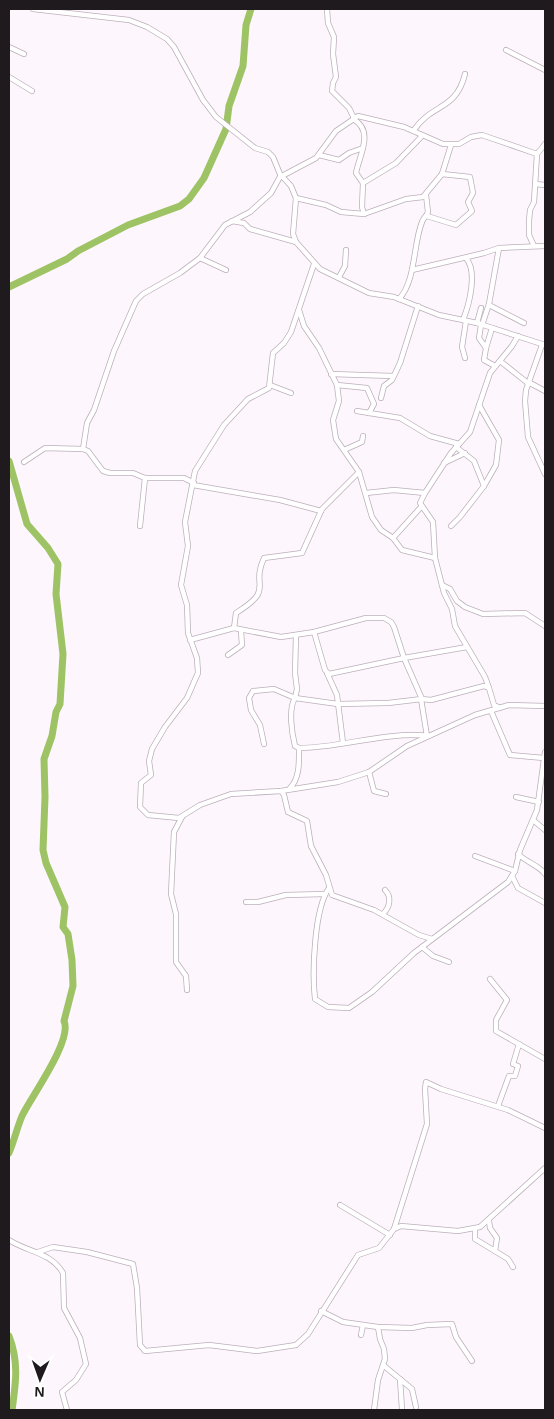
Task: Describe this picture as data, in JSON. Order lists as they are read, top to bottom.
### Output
{
  "north": "bottom"
}
